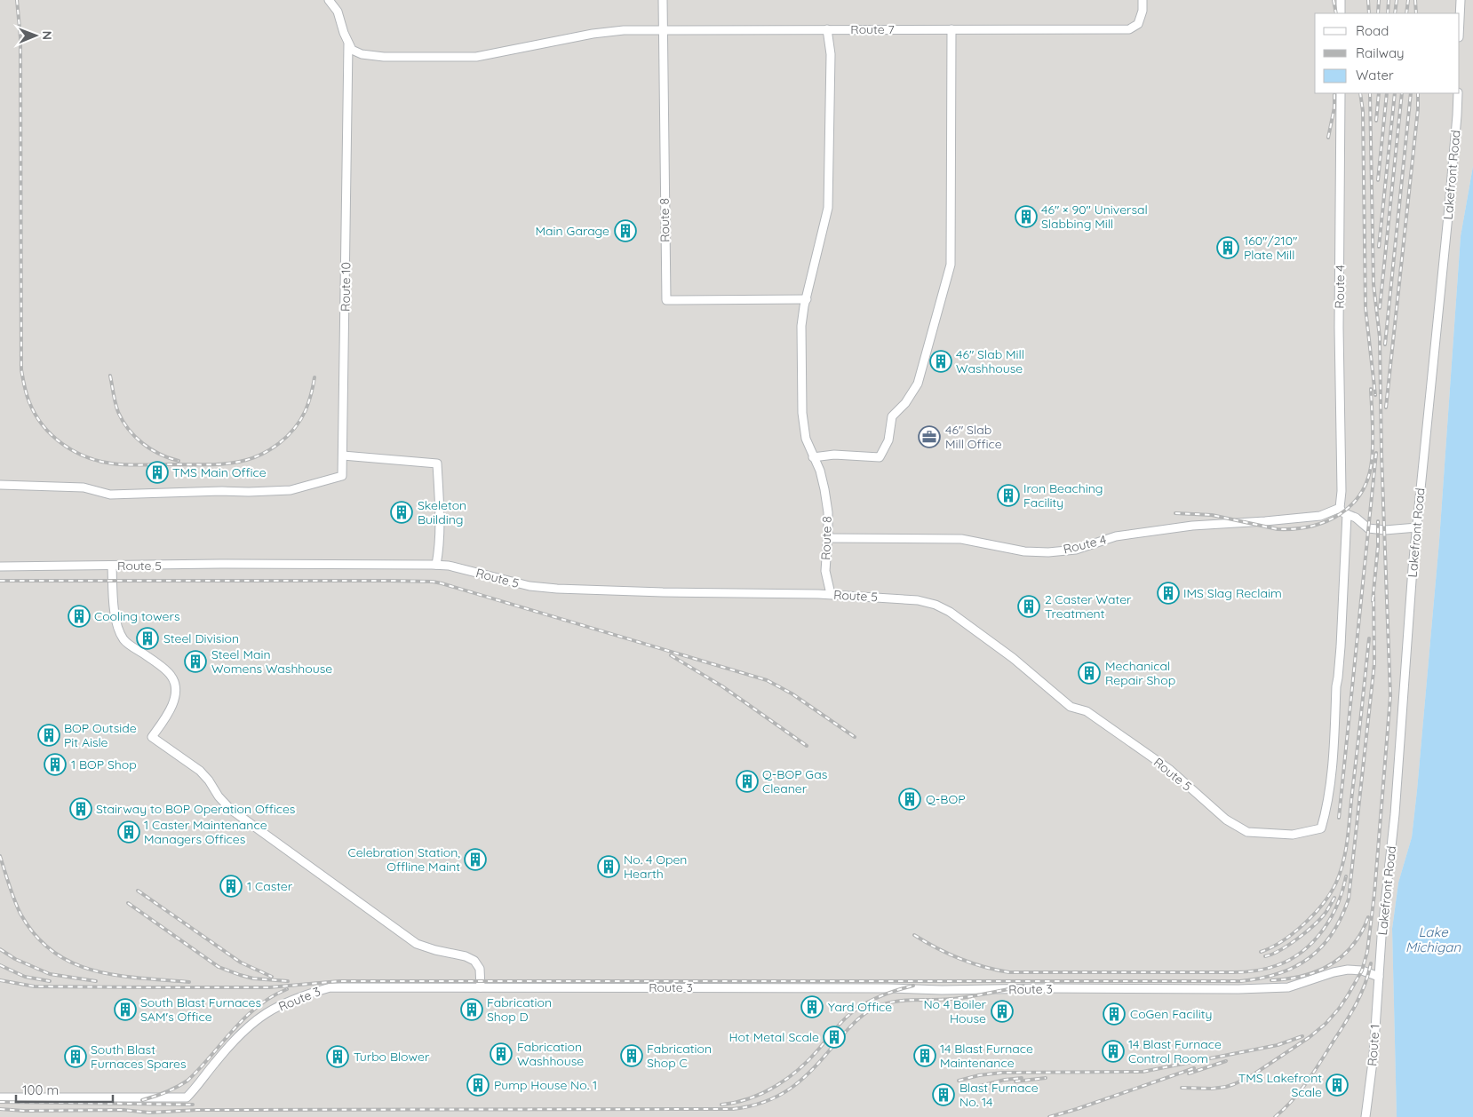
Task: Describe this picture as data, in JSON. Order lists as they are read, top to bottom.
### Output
{
  "streets": {
    "street": [
      "Route 7",
      "Lakefront Road",
      "Route 8",
      "Route 10",
      "Route 4",
      "Route 5",
      "Route 3",
      "Route 1"
    ]
  },
  "crossings": [
    ["Route 7", "Route 8"],
    ["Route 7", "Route 10"],
    ["Lakefront Road", "Route 3"],
    ["Lakefront Road", "Route 1"],
    ["Route 8", "Route 4"],
    ["Route 8", "Route 5"],
    ["Route 3", "Route 1"]
  ],
  "water": ["Lake Michigan"],
  "places": {
    "building": [
      "46\" × 90\" Universal Slabbing Mill",
      "Main Garage",
      "160\"/210\" Plate Mill",
      "46\" Slab Mill Washhouse",
      "TMS Main Office",
      "Iron Beaching Facility",
      "Skeleton Building",
      "IMS Slag Reclaim",
      "2 Caster Water Treatment",
      "Cooling towers",
      "Steel Division",
      "Steel Main Womens Washhouse",
      "Mechanical Repair Shop",
      "BOP Outside Pit Aisle",
      "1 BOP Shop",
      "Q-BOP Gas Cleaner",
      "Q-BOP",
      "Stairway to BOP Operation Offices",
      "1 Caster Maintenance Managers Offices",
      "Celebration Station, Offline Maint",
      "No. 4 Open Hearth",
      "1 Caster",
      "Yard Office",
      "South Blast Furnaces SAM's Office",
      "Fabrication Shop D",
      "No 4 Boiler House",
      "CoGen Facility",
      "Hot Metal Scale",
      "14 Blast Furnace Control Room",
      "Fabrication Washhouse",
      "Fabrication Shop C",
      "14 Blast Furnace Maintenance",
      "South Blast Furnaces Spares",
      "Turbo Blower",
      "Pump House No. 1",
      "TMS Lakefront Scale",
      "Blast Furnace No. 14"
    ],
    "office": ["46\" Slab Mill Office"]
  },
  "legend": ["Road", "Railway", "Water"],
  "scale_bar": "100 m",
  "north": "right"
}
